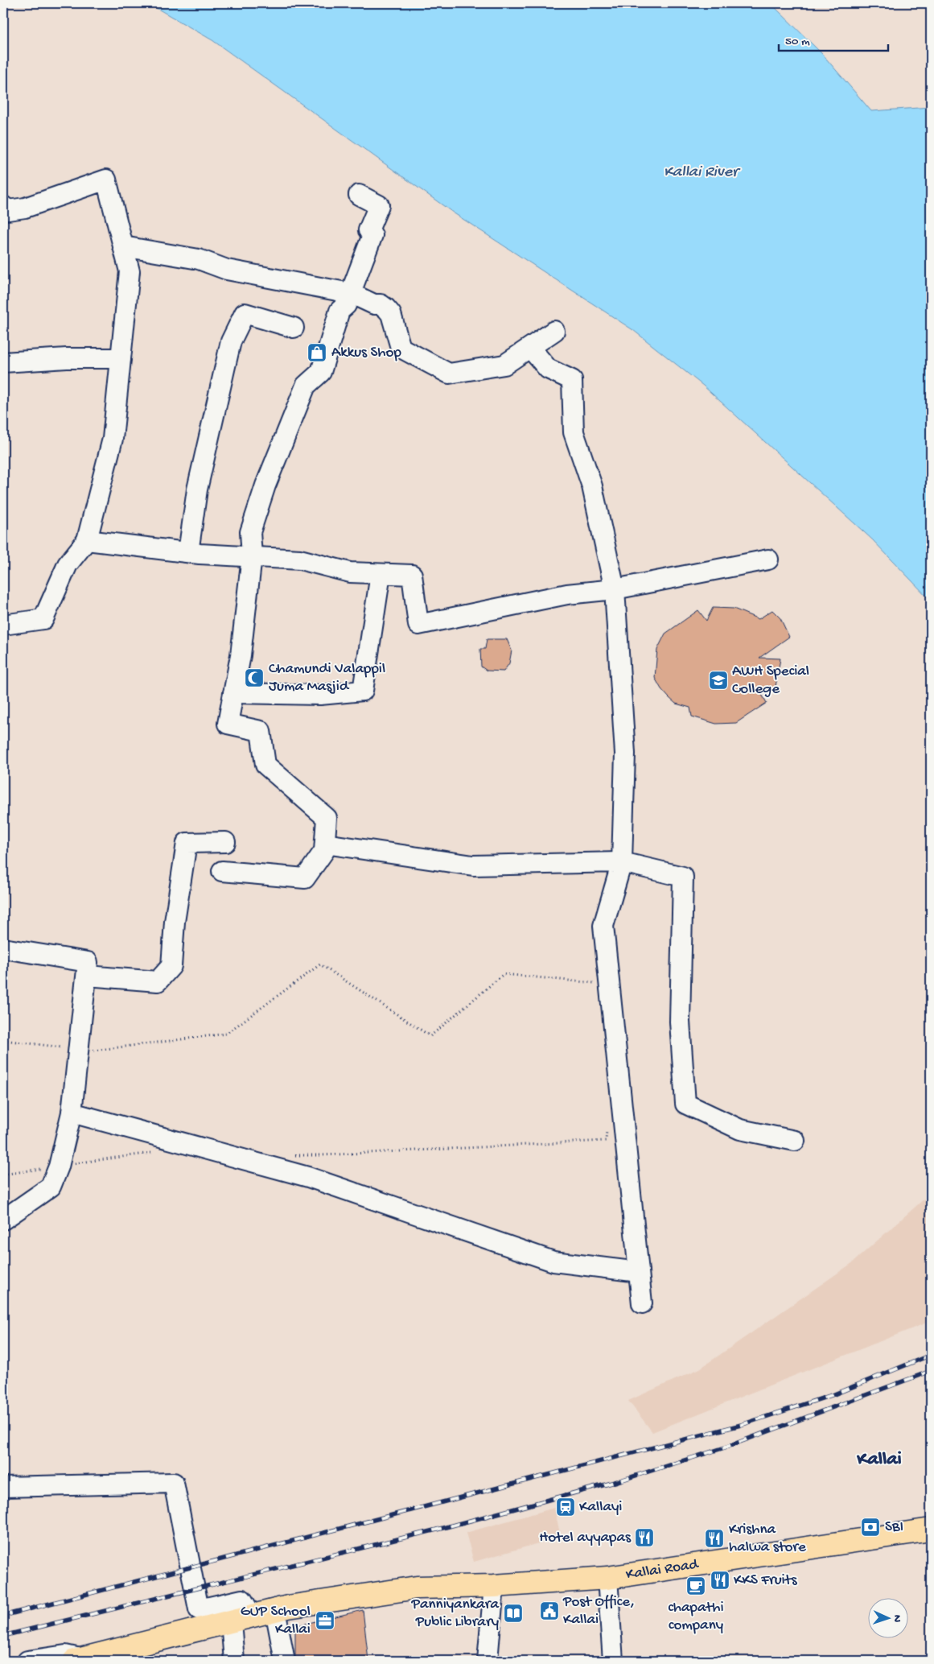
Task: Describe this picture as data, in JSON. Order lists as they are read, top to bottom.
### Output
{
  "streets": {
    "main road": ["Kallai Road"]
  },
  "districts": ["Kallai"],
  "water": ["Kallai River"],
  "places": {
    "shop": ["Akkus Shop"],
    "mosque": ["Chamundi Valappil Juma Masjid"],
    "school or university": ["AWH Special College"],
    "station": ["Kallayi"],
    "bank": ["SBI"],
    "restaurant": ["Hotel ayyapas", "Krishna halwa store", "KKS Fruits"],
    "cafe": ["chapathi company"],
    "public building": ["Post Office, Kallai"],
    "library": ["Panniyankara Public Library"],
    "office": ["GUP School Kallai"]
  },
  "scale_bar": "50 m",
  "north": "right"
}
